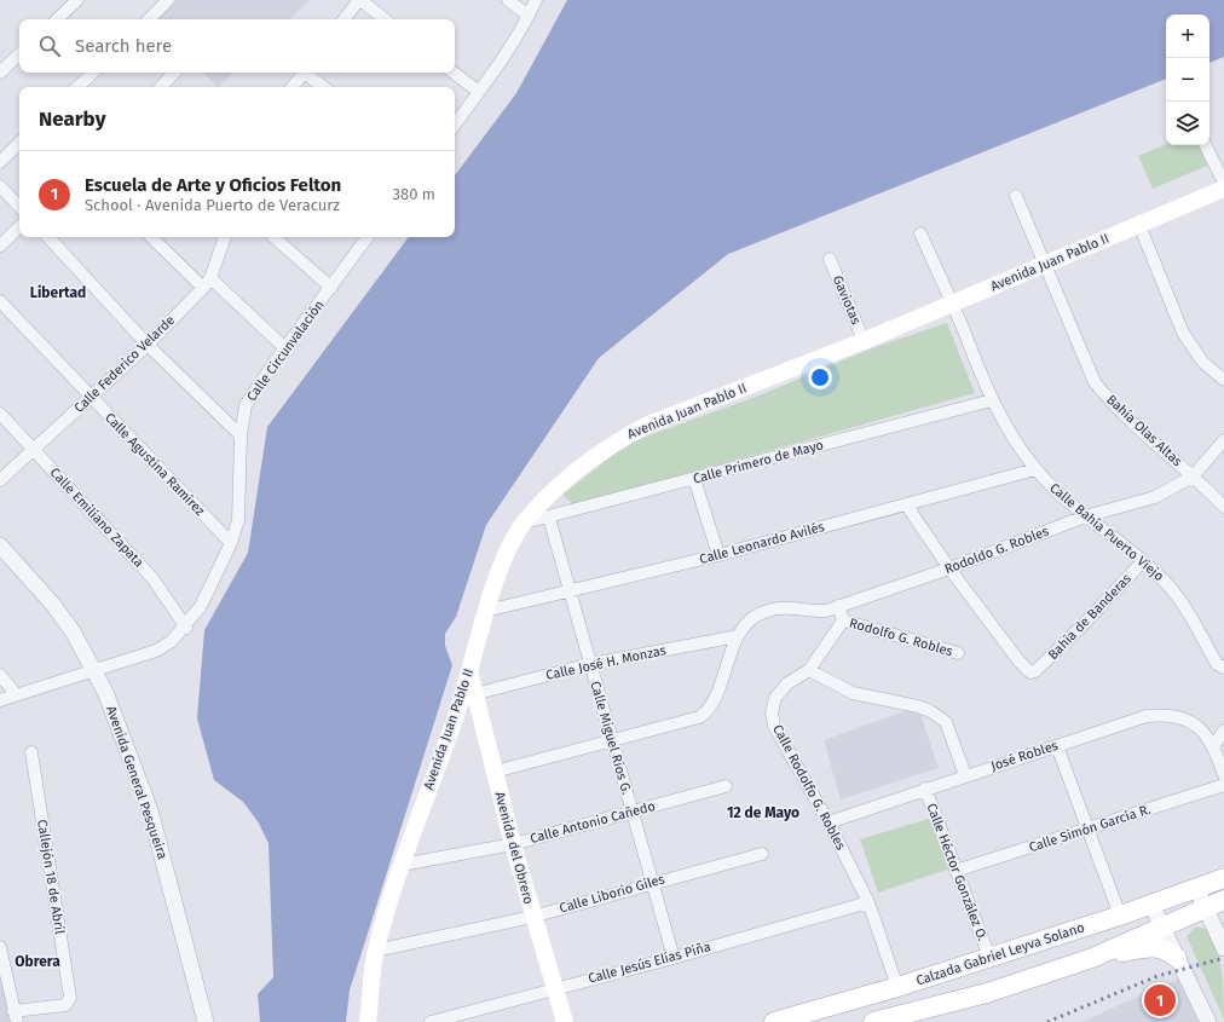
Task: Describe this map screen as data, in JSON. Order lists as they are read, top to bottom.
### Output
{
  "streets": {
    "main road": ["Avenida Juan Pablo II", "Avenida del Obrero", "Calzada Gabriel Leyva Solano"],
    "street": [
      "Gaviotas",
      "Calle Circunvalación",
      "Calle Federico Velarde",
      "Bahía Olas Altas",
      "Calle Primero de Mayo",
      "Calle Agustina Ramírez",
      "Calle Emiliano Zapata",
      "Calle Bahía Puerto Viejo",
      "Calle Leonardo Avilés",
      "Rodoldo G. Robles",
      "Bahía de Banderas",
      "Rodolfo G. Robles",
      "Calle José H. Monzas",
      "Calle Miguel Ríos G.",
      "José Robles",
      "Avenida General Pesqueira",
      "Calle Rodolfo G. Robles",
      "Calle Antonio Cañedo",
      "Calle Simón García R.",
      "Calle Héctor González O.",
      "Callejón 18 de Abril",
      "Calle Liborio Giles",
      "Calle Jesús Elías Piña"
    ]
  },
  "crossings": [
    ["Avenida Juan Pablo II", "Gaviotas"],
    ["Avenida Juan Pablo II", "Bahía Olas Altas"],
    ["Avenida Juan Pablo II", "Calle Primero de Mayo"],
    ["Avenida Juan Pablo II", "Calle Bahía Puerto Viejo"],
    ["Avenida Juan Pablo II", "Calle Leonardo Avilés"],
    ["Avenida Juan Pablo II", "Calle José H. Monzas"],
    ["Avenida Juan Pablo II", "Calle Antonio Cañedo"],
    ["Avenida Juan Pablo II", "Avenida del Obrero"],
    ["Avenida Juan Pablo II", "Calle Liborio Giles"],
    ["Calle Circunvalación", "Calle Agustina Ramírez"],
    ["Calle Circunvalación", "Calle Emiliano Zapata"],
    ["Calle Circunvalación", "Avenida General Pesqueira"],
    ["Calle Federico Velarde", "Calle Agustina Ramírez"],
    ["Calle Federico Velarde", "Calle Emiliano Zapata"],
    ["Bahía Olas Altas", "Rodoldo G. Robles"],
    ["Calle Primero de Mayo", "Calle Bahía Puerto Viejo"],
    ["Calle Primero de Mayo", "Calle Miguel Ríos G."],
    ["Calle Bahía Puerto Viejo", "Calle Leonardo Avilés"],
    ["Calle Bahía Puerto Viejo", "Rodoldo G. Robles"],
    ["Calle Bahía Puerto Viejo", "Bahía de Banderas"],
    ["Calle Leonardo Avilés", "Calle Miguel Ríos G."],
    ["Rodoldo G. Robles", "Bahía de Banderas"],
    ["Rodoldo G. Robles", "Calle José H. Monzas"],
    ["Rodolfo G. Robles", "Calle Rodolfo G. Robles"],
    ["Calle José H. Monzas", "Calle Miguel Ríos G."],
    ["Calle José H. Monzas", "Avenida del Obrero"],
    ["Calle Miguel Ríos G.", "Calle Antonio Cañedo"],
    ["Calle Miguel Ríos G.", "Calle Liborio Giles"],
    ["Calle Miguel Ríos G.", "Calle Jesús Elías Piña"],
    ["José Robles", "Calle Rodolfo G. Robles"],
    ["José Robles", "Calle Héctor González O."],
    ["Calle Rodolfo G. Robles", "Calzada Gabriel Leyva Solano"],
    ["Calle Rodolfo G. Robles", "Calle Jesús Elías Piña"],
    ["Calle Antonio Cañedo", "Avenida del Obrero"],
    ["Calle Simón García R.", "Calle Héctor González O."],
    ["Avenida del Obrero", "Calle Liborio Giles"],
    ["Avenida del Obrero", "Calle Jesús Elías Piña"],
    ["Calle Héctor González O.", "Calzada Gabriel Leyva Solano"]
  ],
  "districts": ["Libertad", "12 de Mayo", "Obrera"],
  "page": {
    "map_buttons": ["+", "−"],
    "search": "Search here",
    "heading": "Nearby",
    "list": [
      {
        "mark": "1",
        "name": "Escuela de Arte y Oficios Felton",
        "note": "School · Avenida Puerto de Veracurz",
        "value": "380 m"
      }
    ],
    "pins": "1"
  }
}
